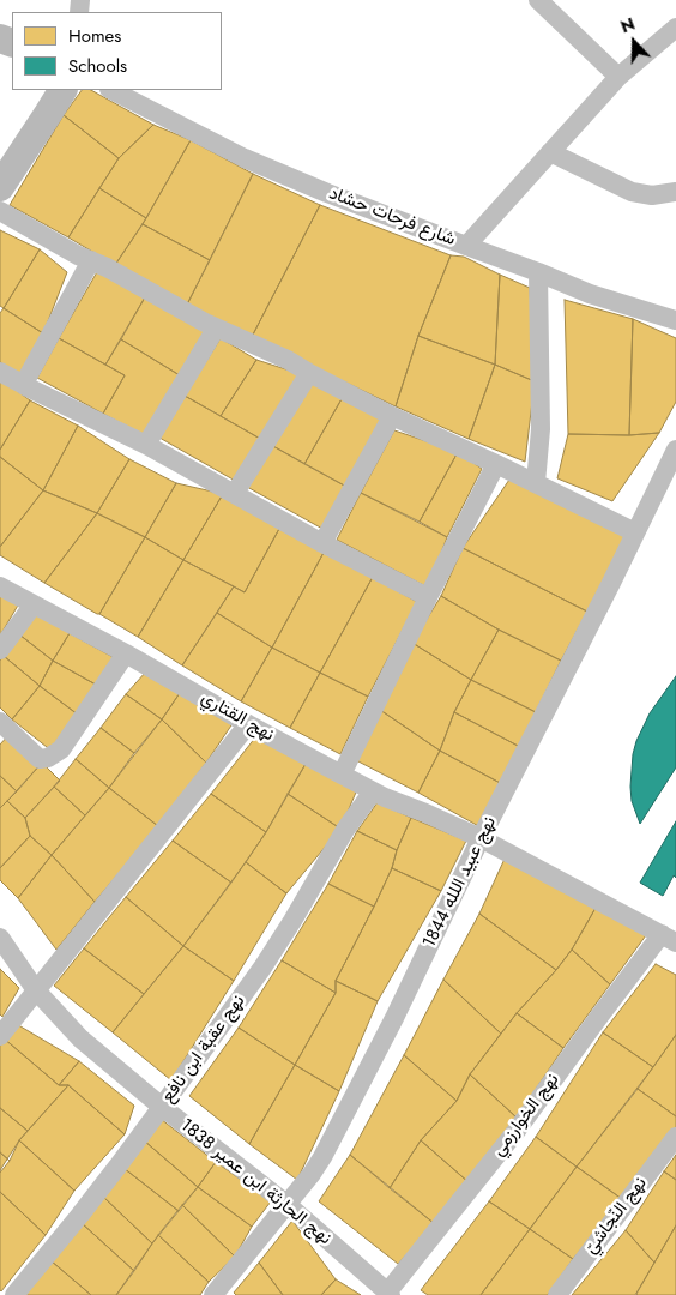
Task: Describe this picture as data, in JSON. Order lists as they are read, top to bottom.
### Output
{
  "streets": {
    "street": [
      "شارع فرحات حشاد",
      "نهج القتاري",
      "نهج عبيد اللله 1844",
      "نهج عقبة ابن نافع",
      "نهج الخوارزمي",
      "نهج الحارثة ابن عمير 1838",
      "نهج النّجاشيّ"
    ]
  },
  "crossings": [
    ["نهج القتاري", "نهج عبيد اللله 1844"],
    ["نهج القتاري", "نهج عقبة ابن نافع"],
    ["نهج القتاري", "نهج الخوارزمي"],
    ["نهج عبيد اللله 1844", "نهج الحارثة ابن عمير 1838"],
    ["نهج عقبة ابن نافع", "نهج الحارثة ابن عمير 1838"],
    ["نهج الخوارزمي", "نهج الحارثة ابن عمير 1838"]
  ],
  "legend": ["Homes", "Schools"],
  "north": "top"
}
